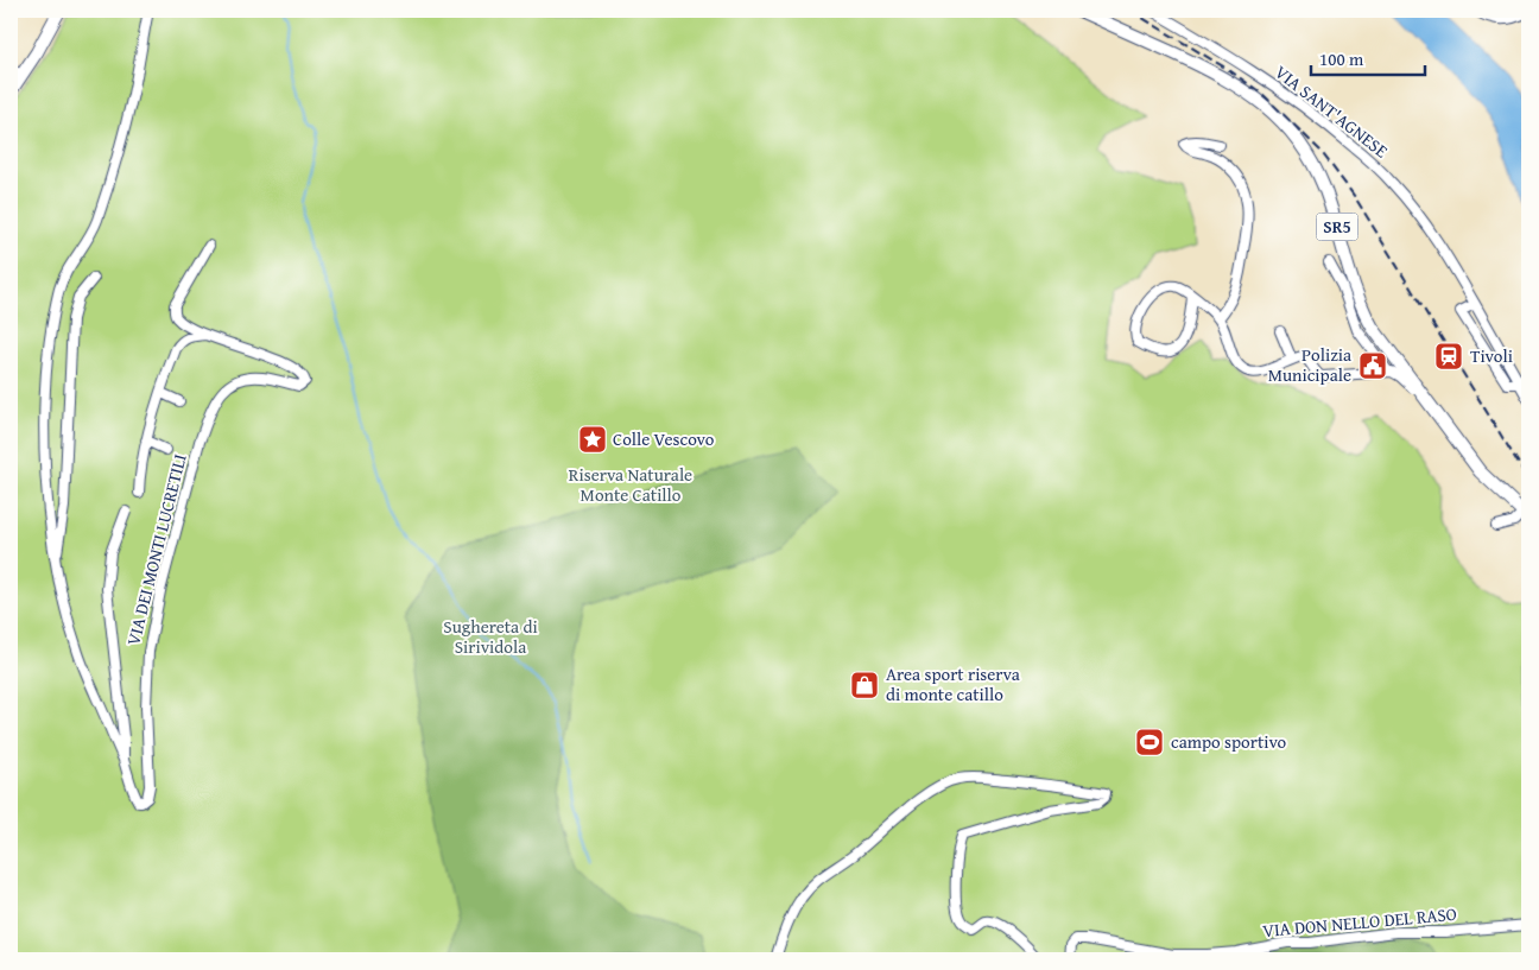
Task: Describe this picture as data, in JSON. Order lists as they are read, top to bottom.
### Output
{
  "streets": {
    "main road": ["SR5"],
    "street": ["VIA SANT'AGNESE", "VIA DEI MONTI LUCRETILI", "VIA DON NELLO DEL RASO"]
  },
  "parks": ["Riserva Naturale Monte Catillo", "Sughereta di Sirividola"],
  "places": {
    "station": ["Tivoli"],
    "public building": ["Polizia Municipale"],
    "place": ["Colle Vescovo"],
    "shop": ["Area sport riserva di monte catillo"],
    "sports": ["campo sportivo"]
  },
  "scale_bar": "100 m"
}
